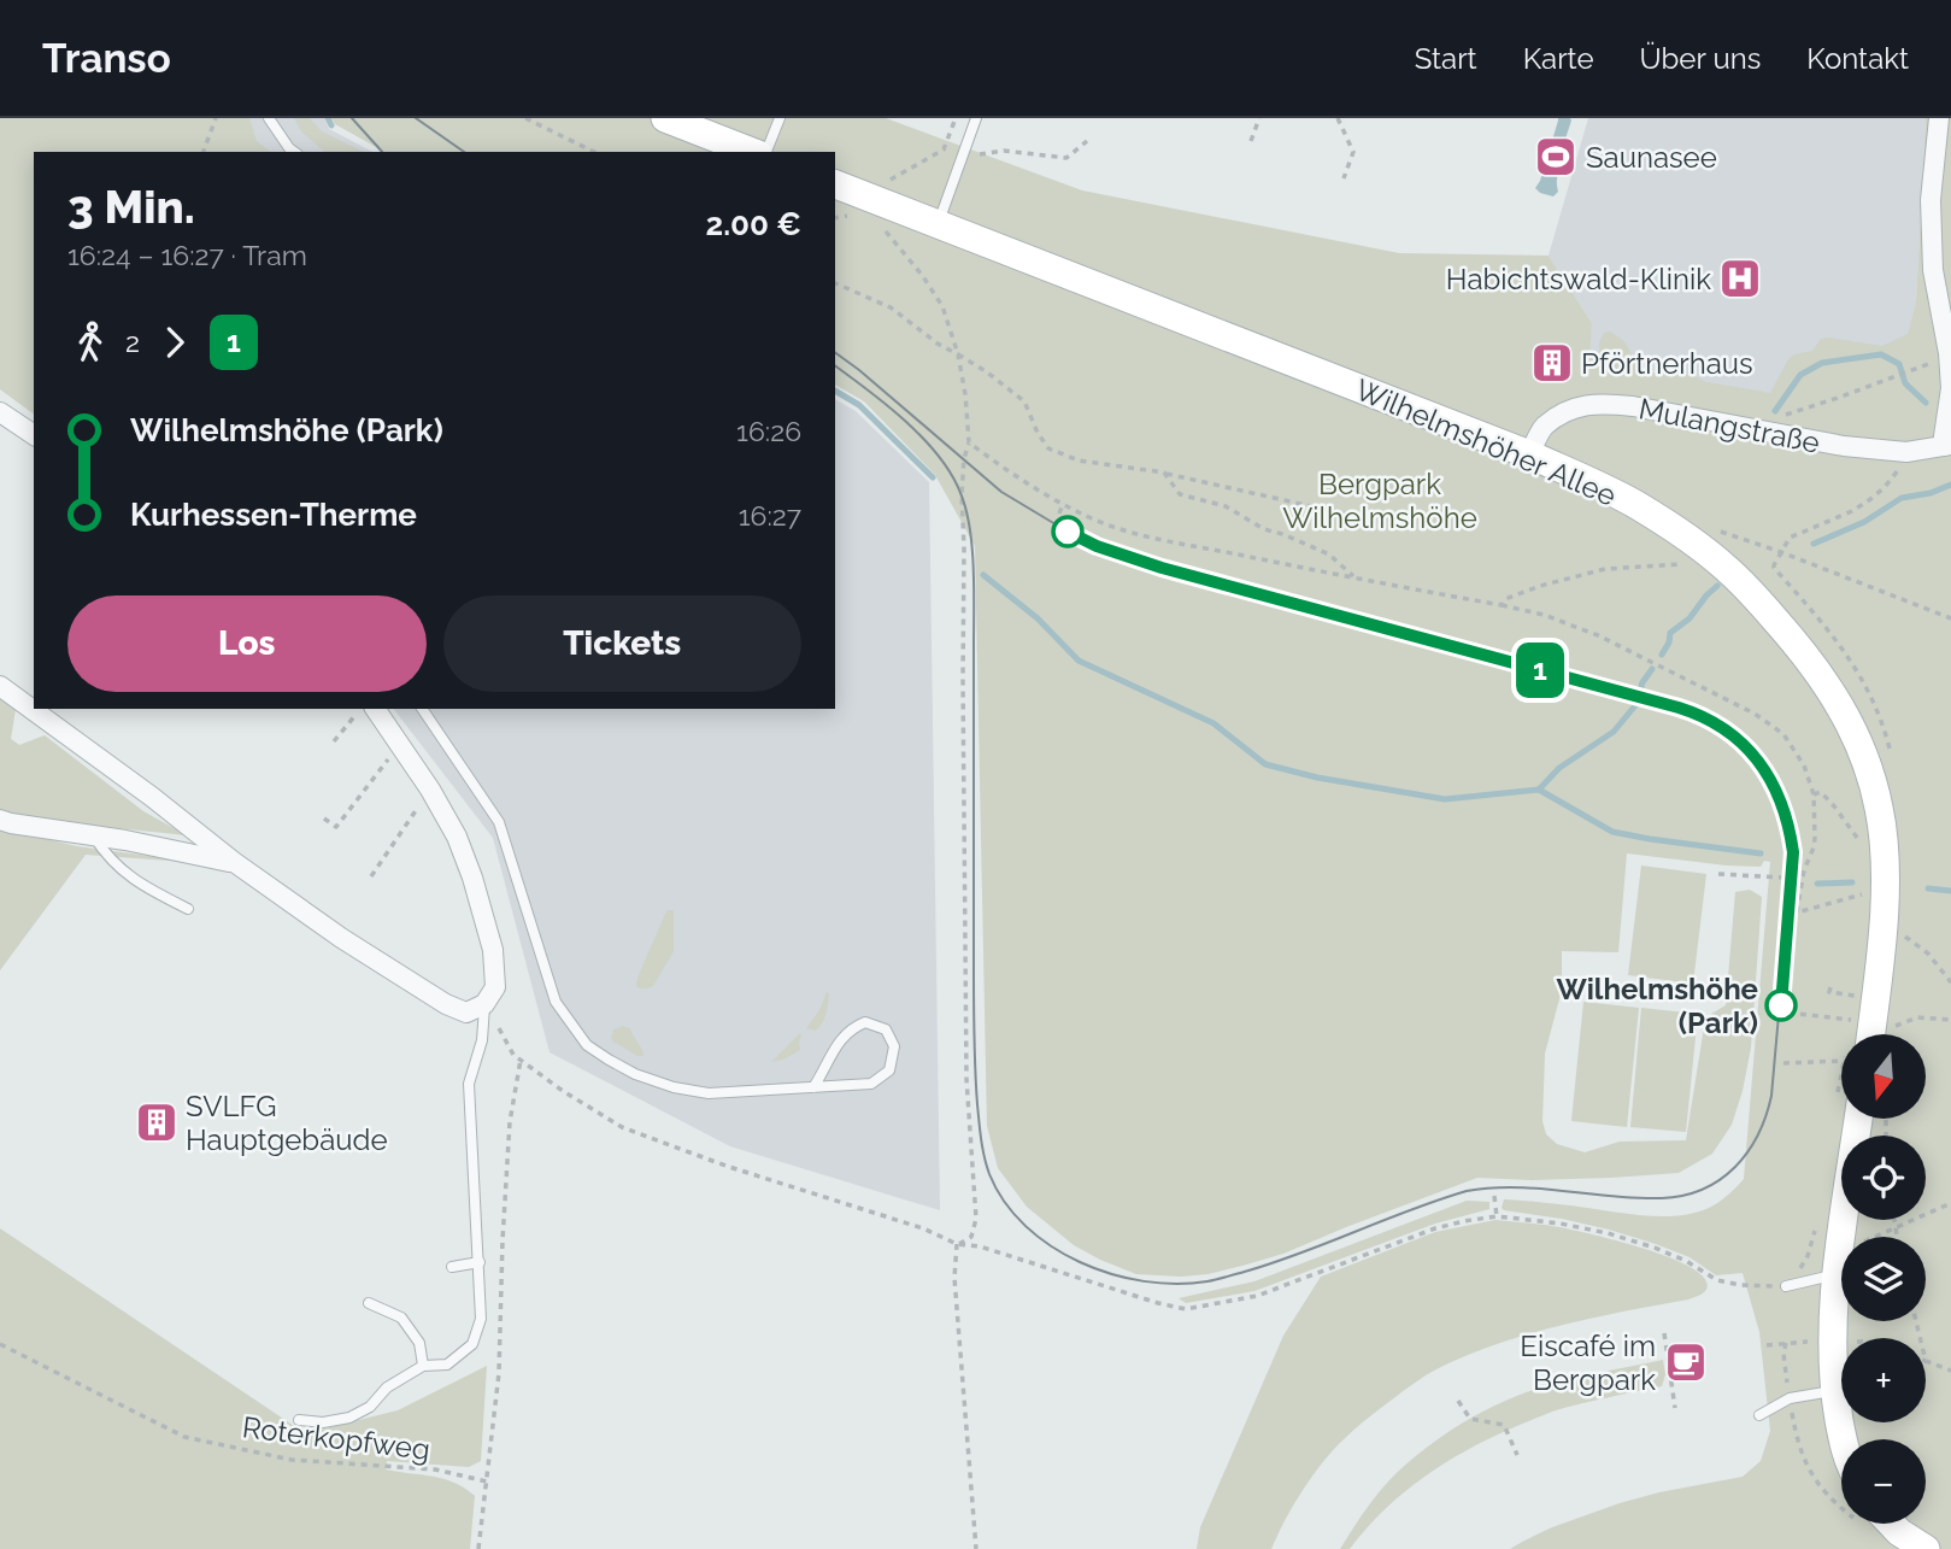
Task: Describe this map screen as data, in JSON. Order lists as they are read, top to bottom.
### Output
{
  "streets": {
    "main road": ["Wilhelmshöher Allee"],
    "street": ["Mulangstraße"],
    "path": ["Roterkopfweg"]
  },
  "crossings": [
    ["Mulangstraße", "Wilhelmshöher Allee"]
  ],
  "parks": ["Bergpark Wilhelmshöhe"],
  "places": {
    "sports": ["Saunasee"],
    "hospital": ["Habichtswald-Klinik"],
    "building": ["Pförtnerhaus", "SVLFG Hauptgebäude"],
    "other": ["Wilhelmshöhe (Park)"],
    "cafe": ["Eiscafé im Bergpark"]
  },
  "lines": ["tram line 1"],
  "north": "bottom",
  "page": {
    "header": "Transo",
    "nav": [
      "Start",
      "Karte",
      "Über uns",
      "Kontakt"
    ],
    "on_map": "1",
    "heading": ["3 Min.", "16:24 – 16:27 · Tram", "2.00 €"],
    "legs": ["2", "1"],
    "list": [
      {
        "name": "Wilhelmshöhe (Park)",
        "value": "16:26"
      },
      {
        "name": "Kurhessen-Therme",
        "value": "16:27"
      }
    ],
    "buttons": ["Los", "Tickets"],
    "map_buttons": ["+", "−"]
  }
}
